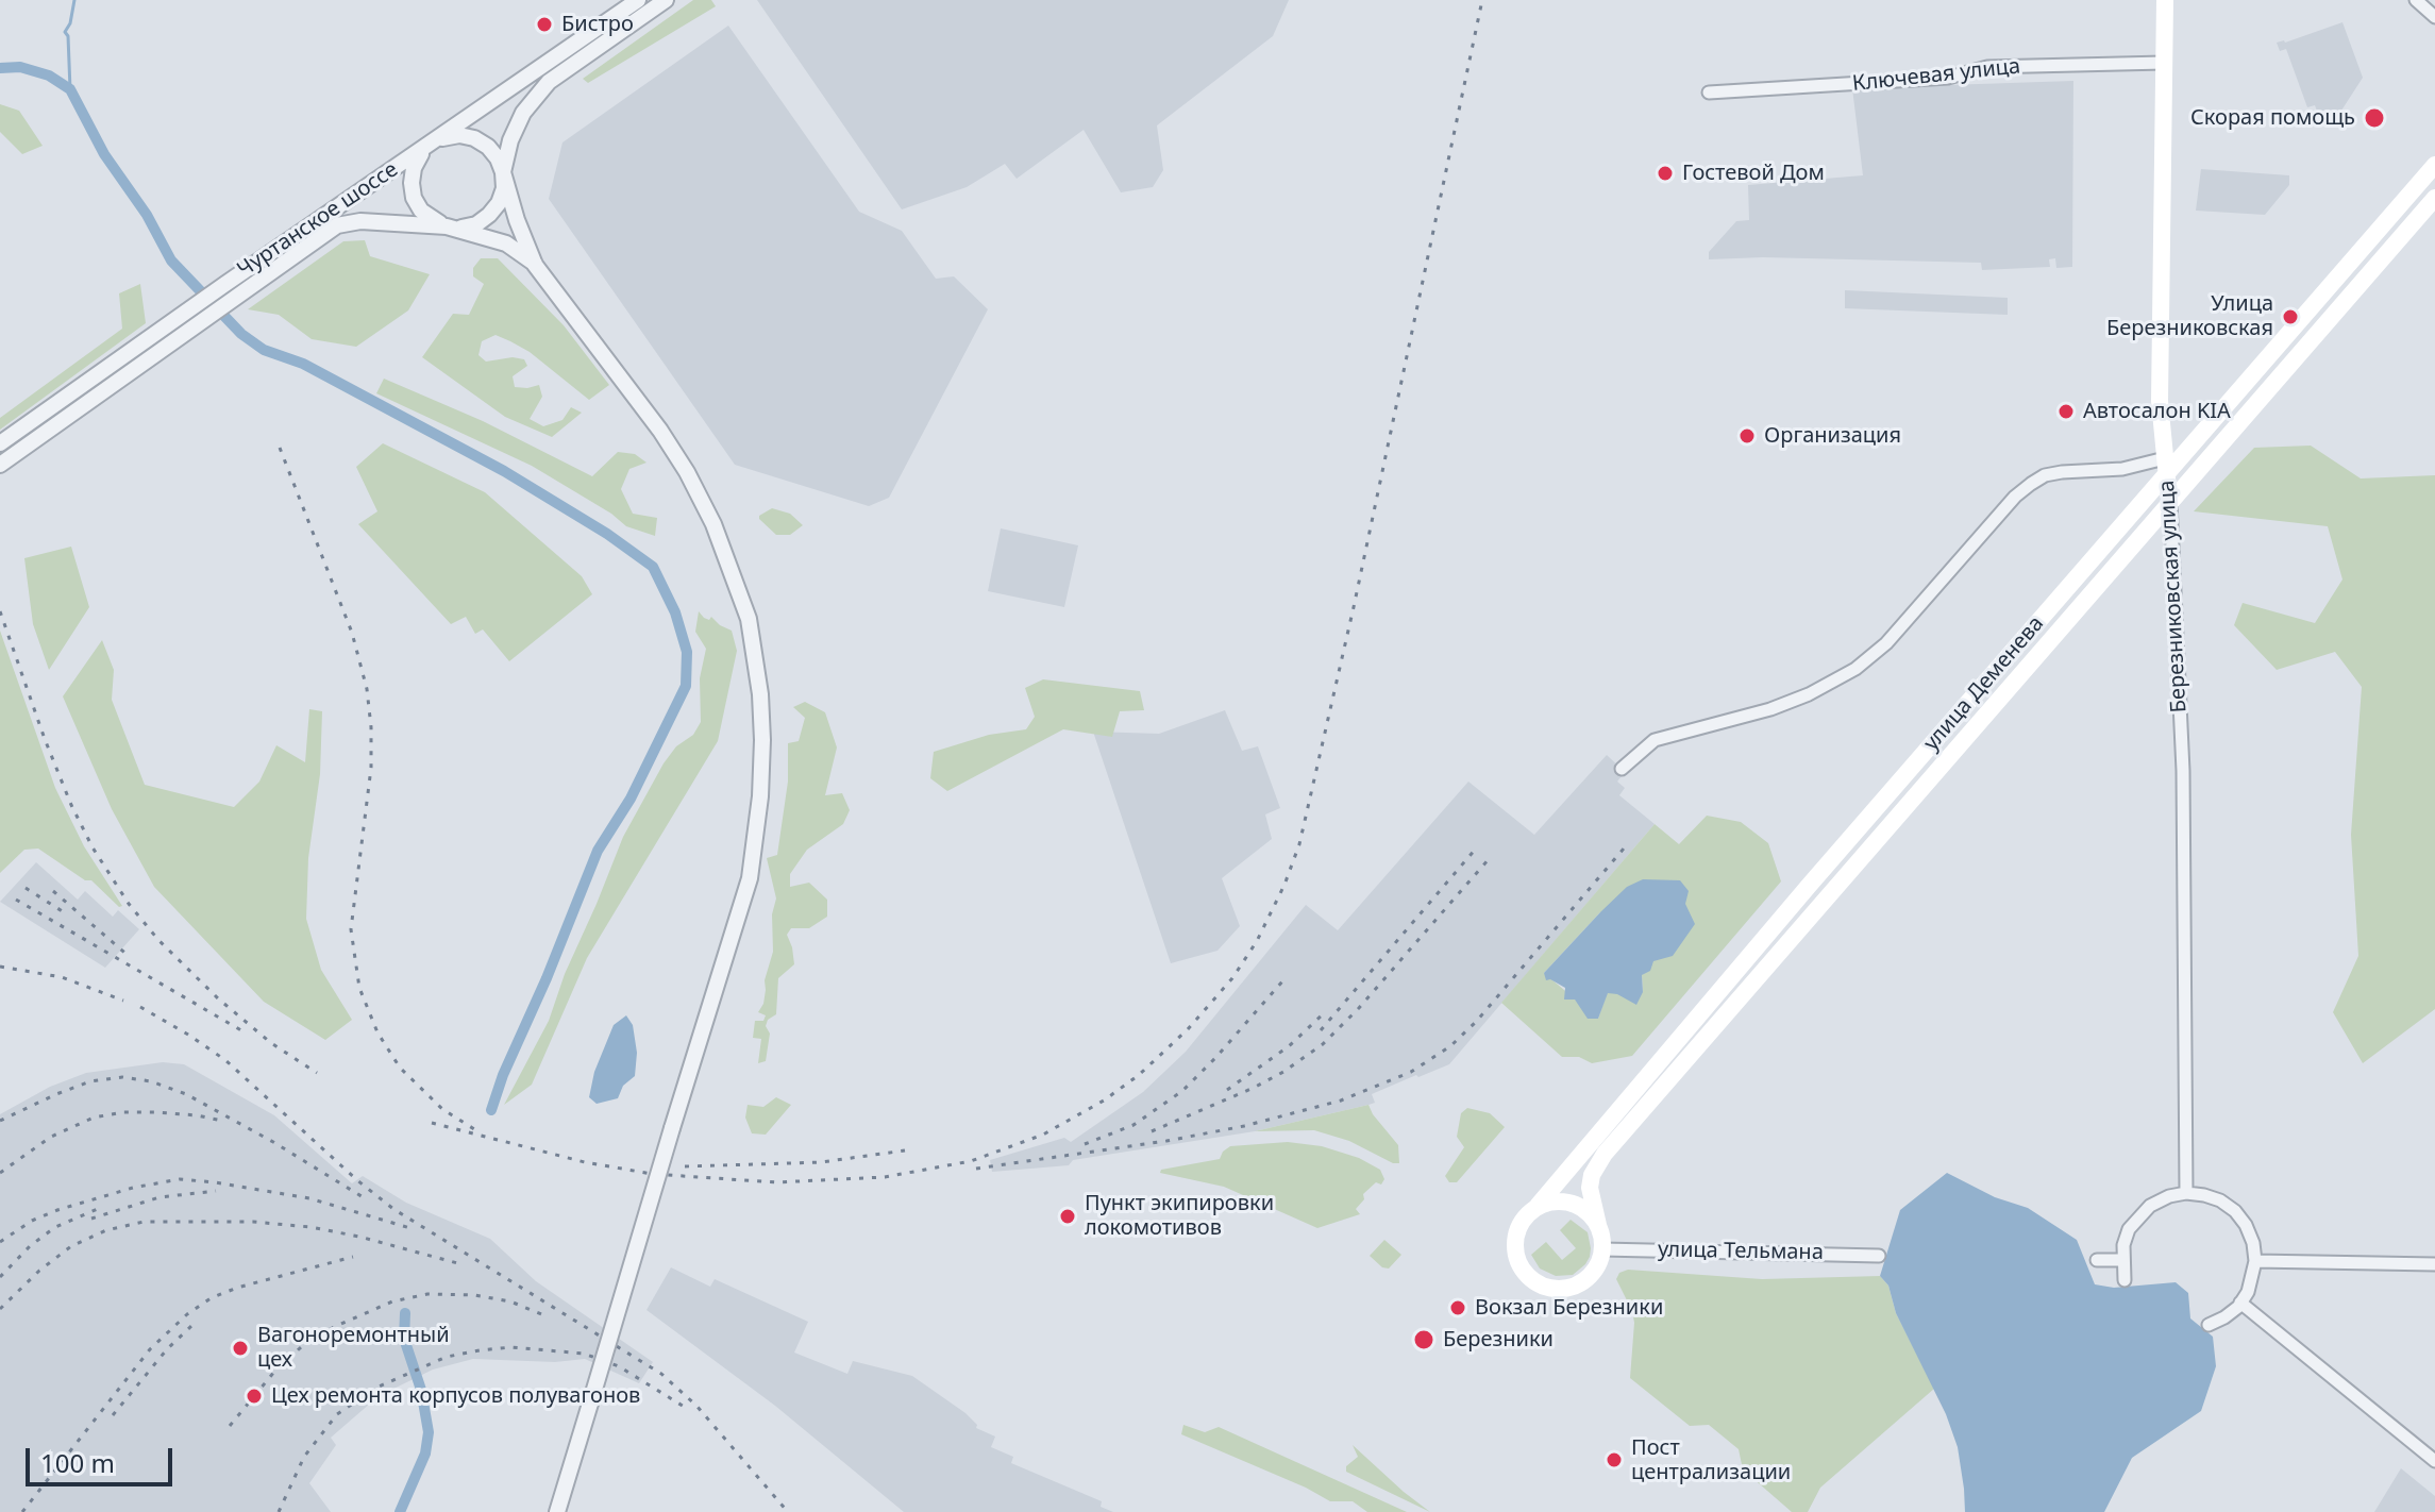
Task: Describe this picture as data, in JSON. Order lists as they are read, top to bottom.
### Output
{
  "streets": {
    "main road": ["Березниковская улица", "улица Деменева"],
    "street": ["Ключевая улица", "Чуртанское шоссе", "улица Тельмана"]
  },
  "crossings": [
    ["Ключевая улица", "Березниковская улица"],
    ["Березниковская улица", "улица Деменева"],
    ["улица Деменева", "улица Тельмана"]
  ],
  "places": [
    "Бистро",
    "Скорая помощь",
    "Гостевой Дом",
    "Улица Березниковская",
    "Автосалон KIA",
    "Организация",
    "Пункт экипировки локомотивов",
    "Вокзал Березники",
    "Березники",
    "Вагоноремонтный цех",
    "Цех ремонта корпусов полувагонов",
    "Пост централизации"
  ],
  "scale_bar": "100 m"
}
